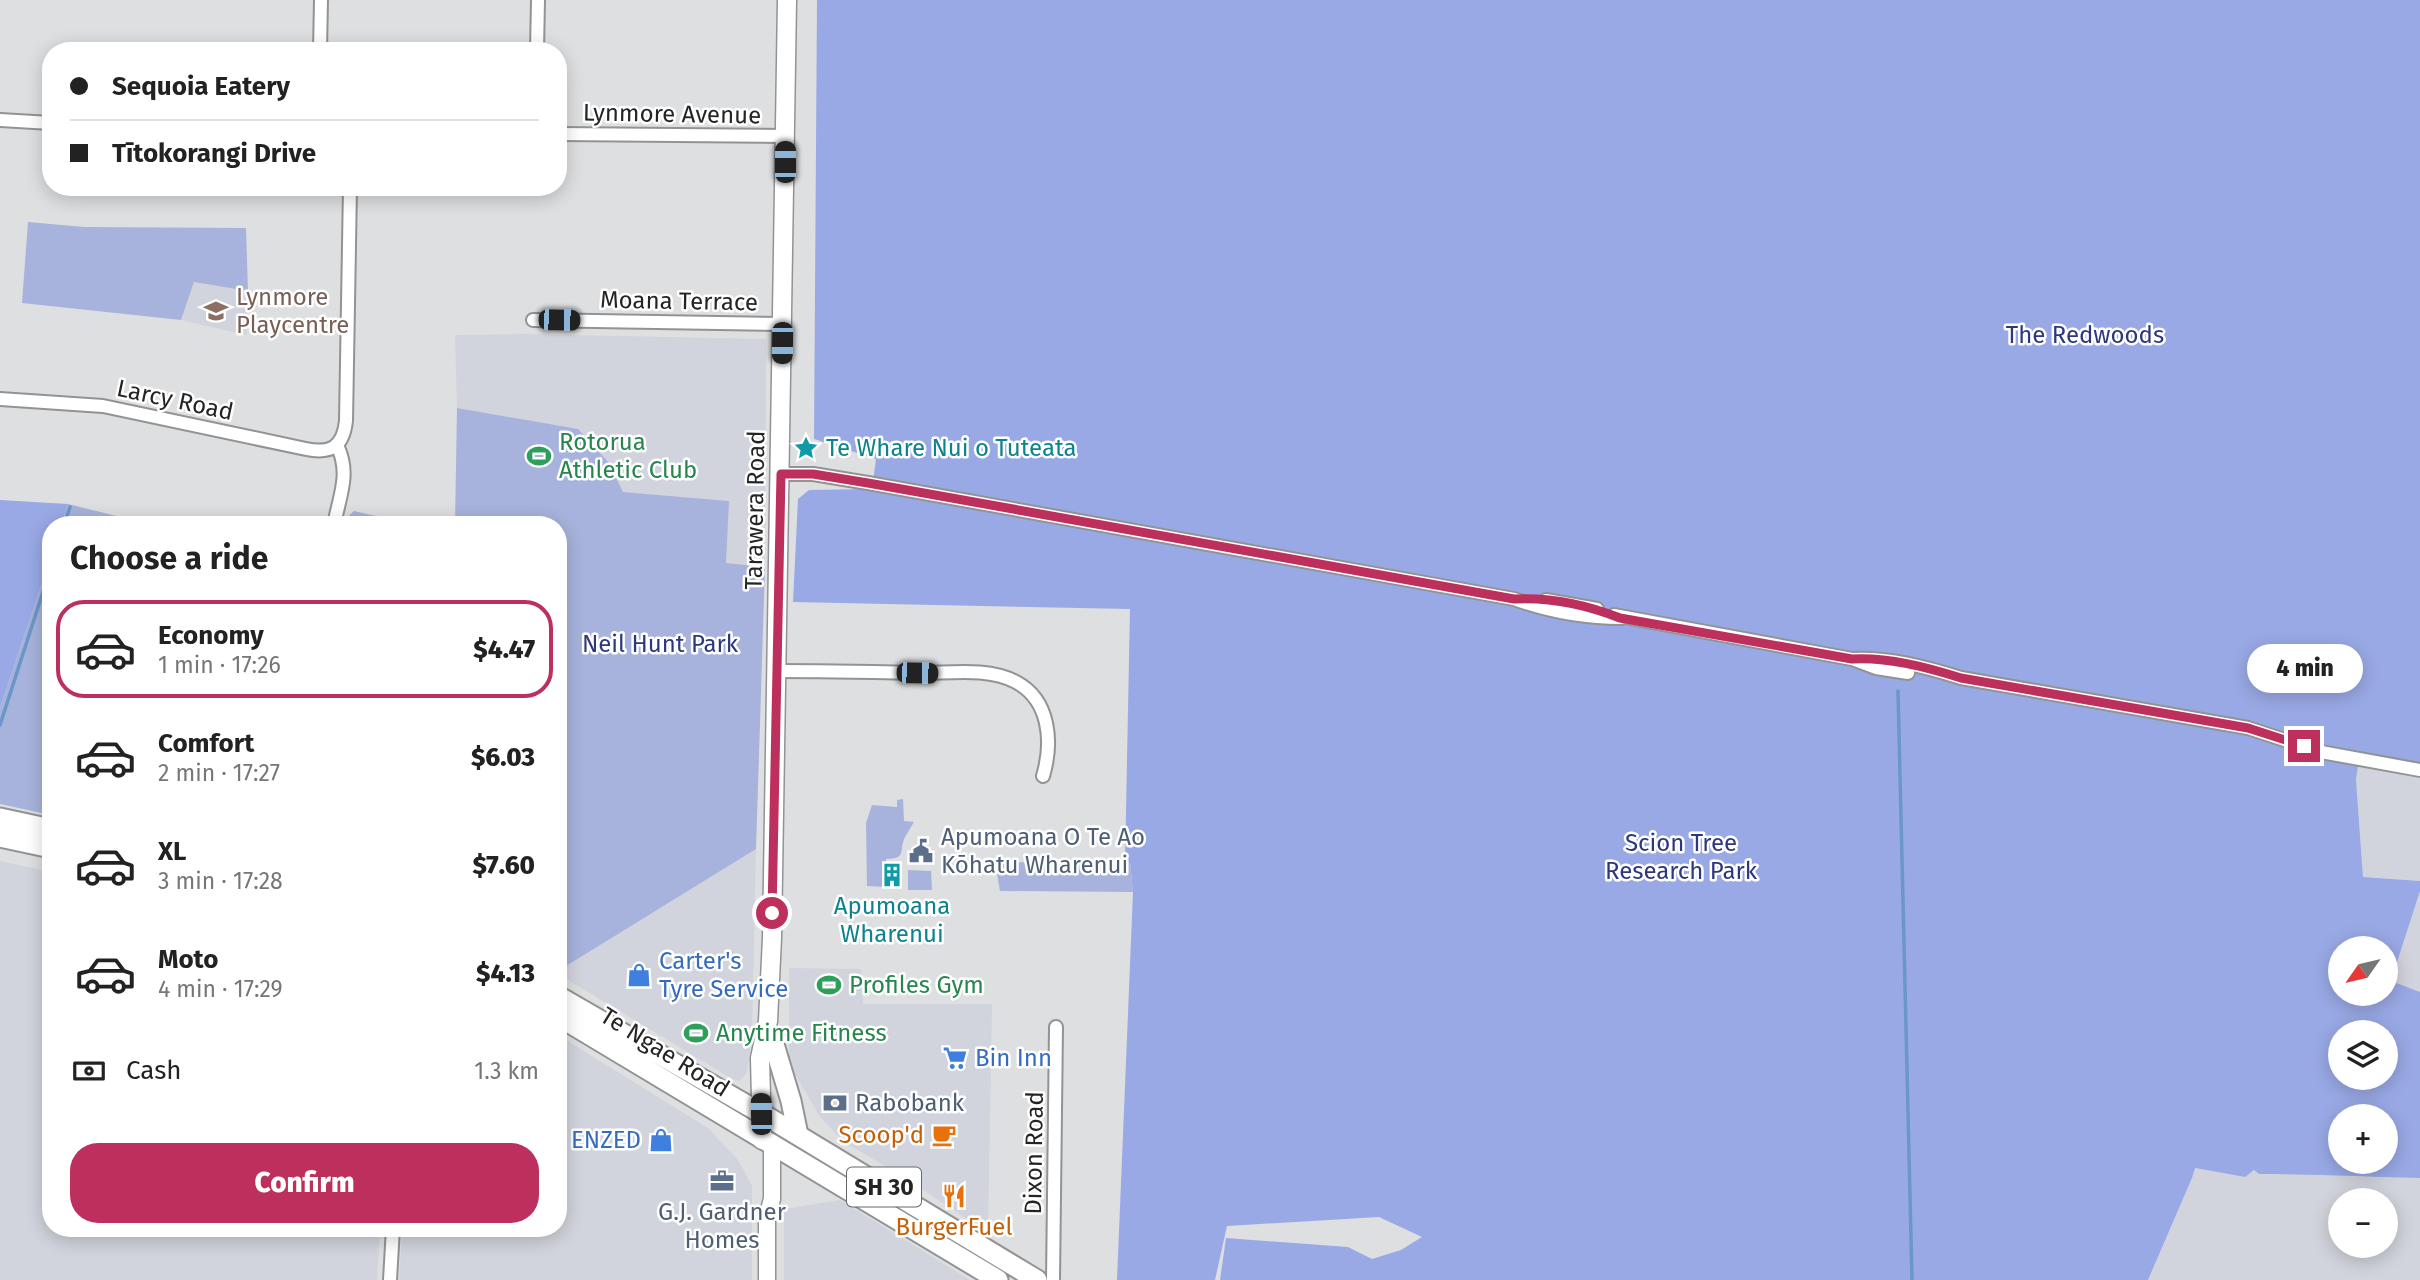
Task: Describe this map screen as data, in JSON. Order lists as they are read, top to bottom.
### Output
{
  "streets": {
    "highway": ["Te Ngae Road", "SH 30"],
    "main road": ["Tarawera Road"],
    "street": [
      "Lynmore Avenue",
      "Moana Terrace",
      "Larcy Road",
      "Dixon Road"
    ]
  },
  "crossings": [
    ["Lynmore Avenue", "Tarawera Road"],
    ["Moana Terrace", "Tarawera Road"],
    ["Tarawera Road", "Te Ngae Road"]
  ],
  "parks": ["The Redwoods", "Neil Hunt Park", "Scion Tree Research Park"],
  "places": {
    "school or university": ["Lynmore Playcentre"],
    "place": ["Te Whare Nui o Tuteata"],
    "sports": ["Rotorua Athletic Club", "Profiles Gym", "Anytime Fitness"],
    "public building": ["Apumoana O Te Ao Kōhatu Wharenui"],
    "building": ["Apumoana Wharenui"],
    "shop": ["Carter's Tyre Service", "ENZED"],
    "supermarket": ["Bin Inn"],
    "bank": ["Rabobank"],
    "cafe": ["Scoop'd"],
    "office": ["G.J. Gardner Homes"],
    "restaurant": ["BurgerFuel"]
  },
  "north": "bottom left",
  "page": {
    "banner": ["Sequoia Eatery", "Tītokorangi Drive"],
    "heading": "Choose a ride",
    "list": [
      {
        "name": "Economy",
        "note": "1 min · 17:26",
        "value": "$4.47"
      },
      {
        "name": "Comfort",
        "note": "2 min · 17:27",
        "value": "$6.03"
      },
      {
        "name": "XL",
        "note": "3 min · 17:28",
        "value": "$7.60"
      },
      {
        "name": "Moto",
        "note": "4 min · 17:29",
        "value": "$4.13"
      }
    ],
    "bubble": "4 min",
    "map_buttons": ["+", "−"],
    "pay": ["Cash", "1.3 km"],
    "buttons": "Confirm"
  }
}
